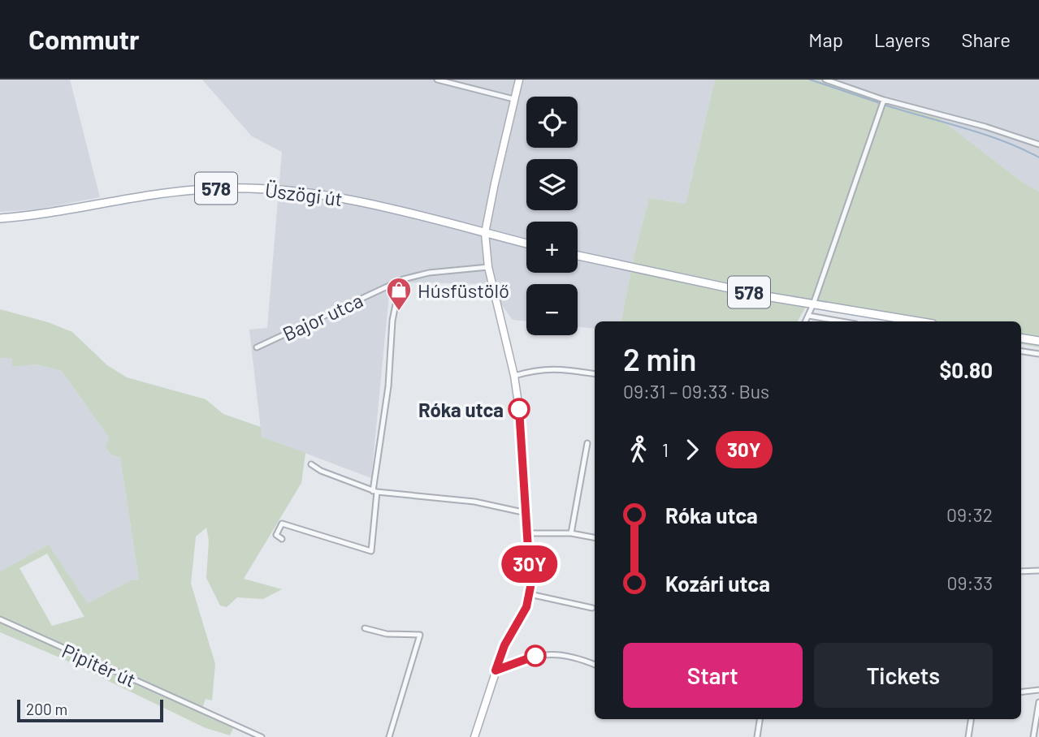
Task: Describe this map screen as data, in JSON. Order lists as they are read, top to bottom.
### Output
{
  "streets": {
    "main road": ["578", "Üszögi út"],
    "street": ["Bajor utca", "Pipitér út"]
  },
  "places": {
    "shop": ["Húsfüstölő"],
    "other": ["Róka utca"]
  },
  "lines": ["bus line 30Y"],
  "scale_bar": "200 m",
  "page": {
    "header": "Commutr",
    "nav": ["Map", "Layers", "Share"],
    "on_map": "30Y",
    "map_buttons": ["+", "−"],
    "heading": ["2 min", "09:31 – 09:33 · Bus", "$0.80"],
    "legs": ["1", "30Y"],
    "list": [
      {
        "name": "Róka utca",
        "value": "09:32"
      },
      {
        "name": "Kozári utca",
        "value": "09:33"
      }
    ],
    "buttons": ["Start", "Tickets"],
    "scale": "200 m"
  }
}
